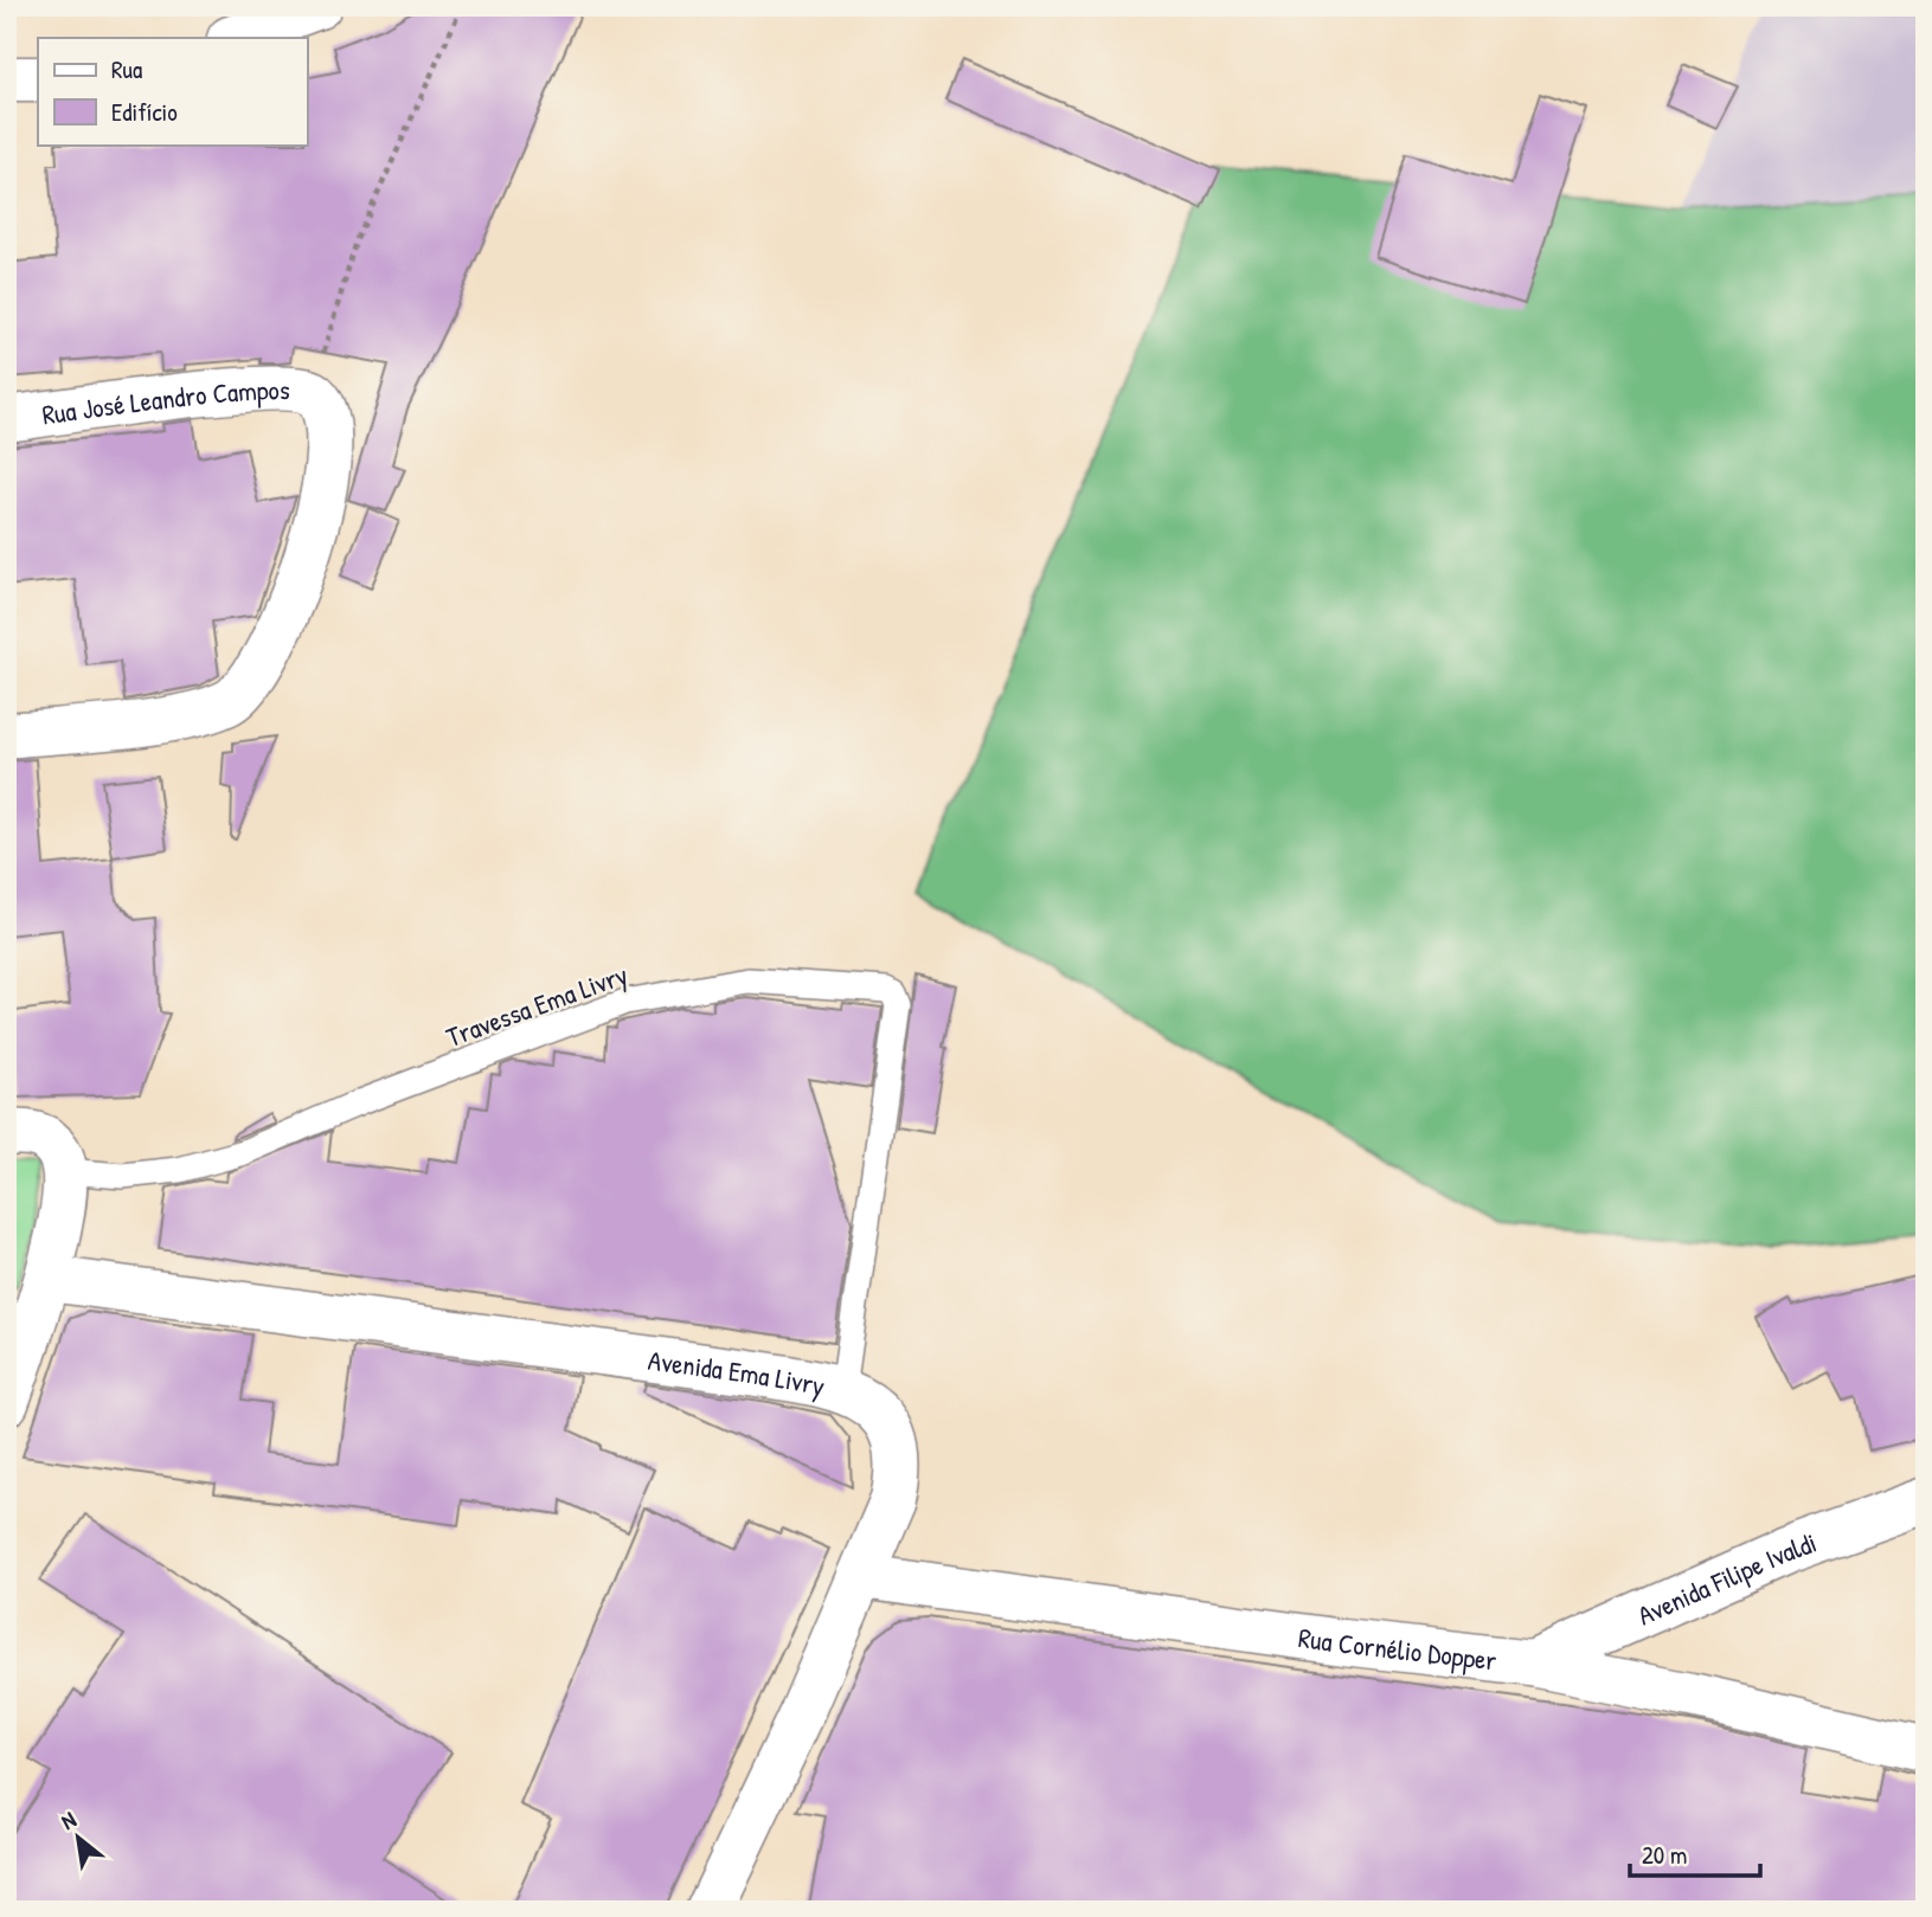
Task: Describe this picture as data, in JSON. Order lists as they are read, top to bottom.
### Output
{
  "streets": {
    "street": [
      "Rua José Leandro Campos",
      "Avenida Ema Livry",
      "Avenida Filipe Ivaldi",
      "Rua Cornélio Dopper"
    ],
    "lane": ["Travessa Ema Livry"]
  },
  "crossings": [
    ["Travessa Ema Livry", "Avenida Ema Livry"],
    ["Avenida Ema Livry", "Rua Cornélio Dopper"],
    ["Avenida Filipe Ivaldi", "Rua Cornélio Dopper"]
  ],
  "legend": ["Rua", "Edifício"],
  "scale_bar": "20 m",
  "north": "top left"
}
